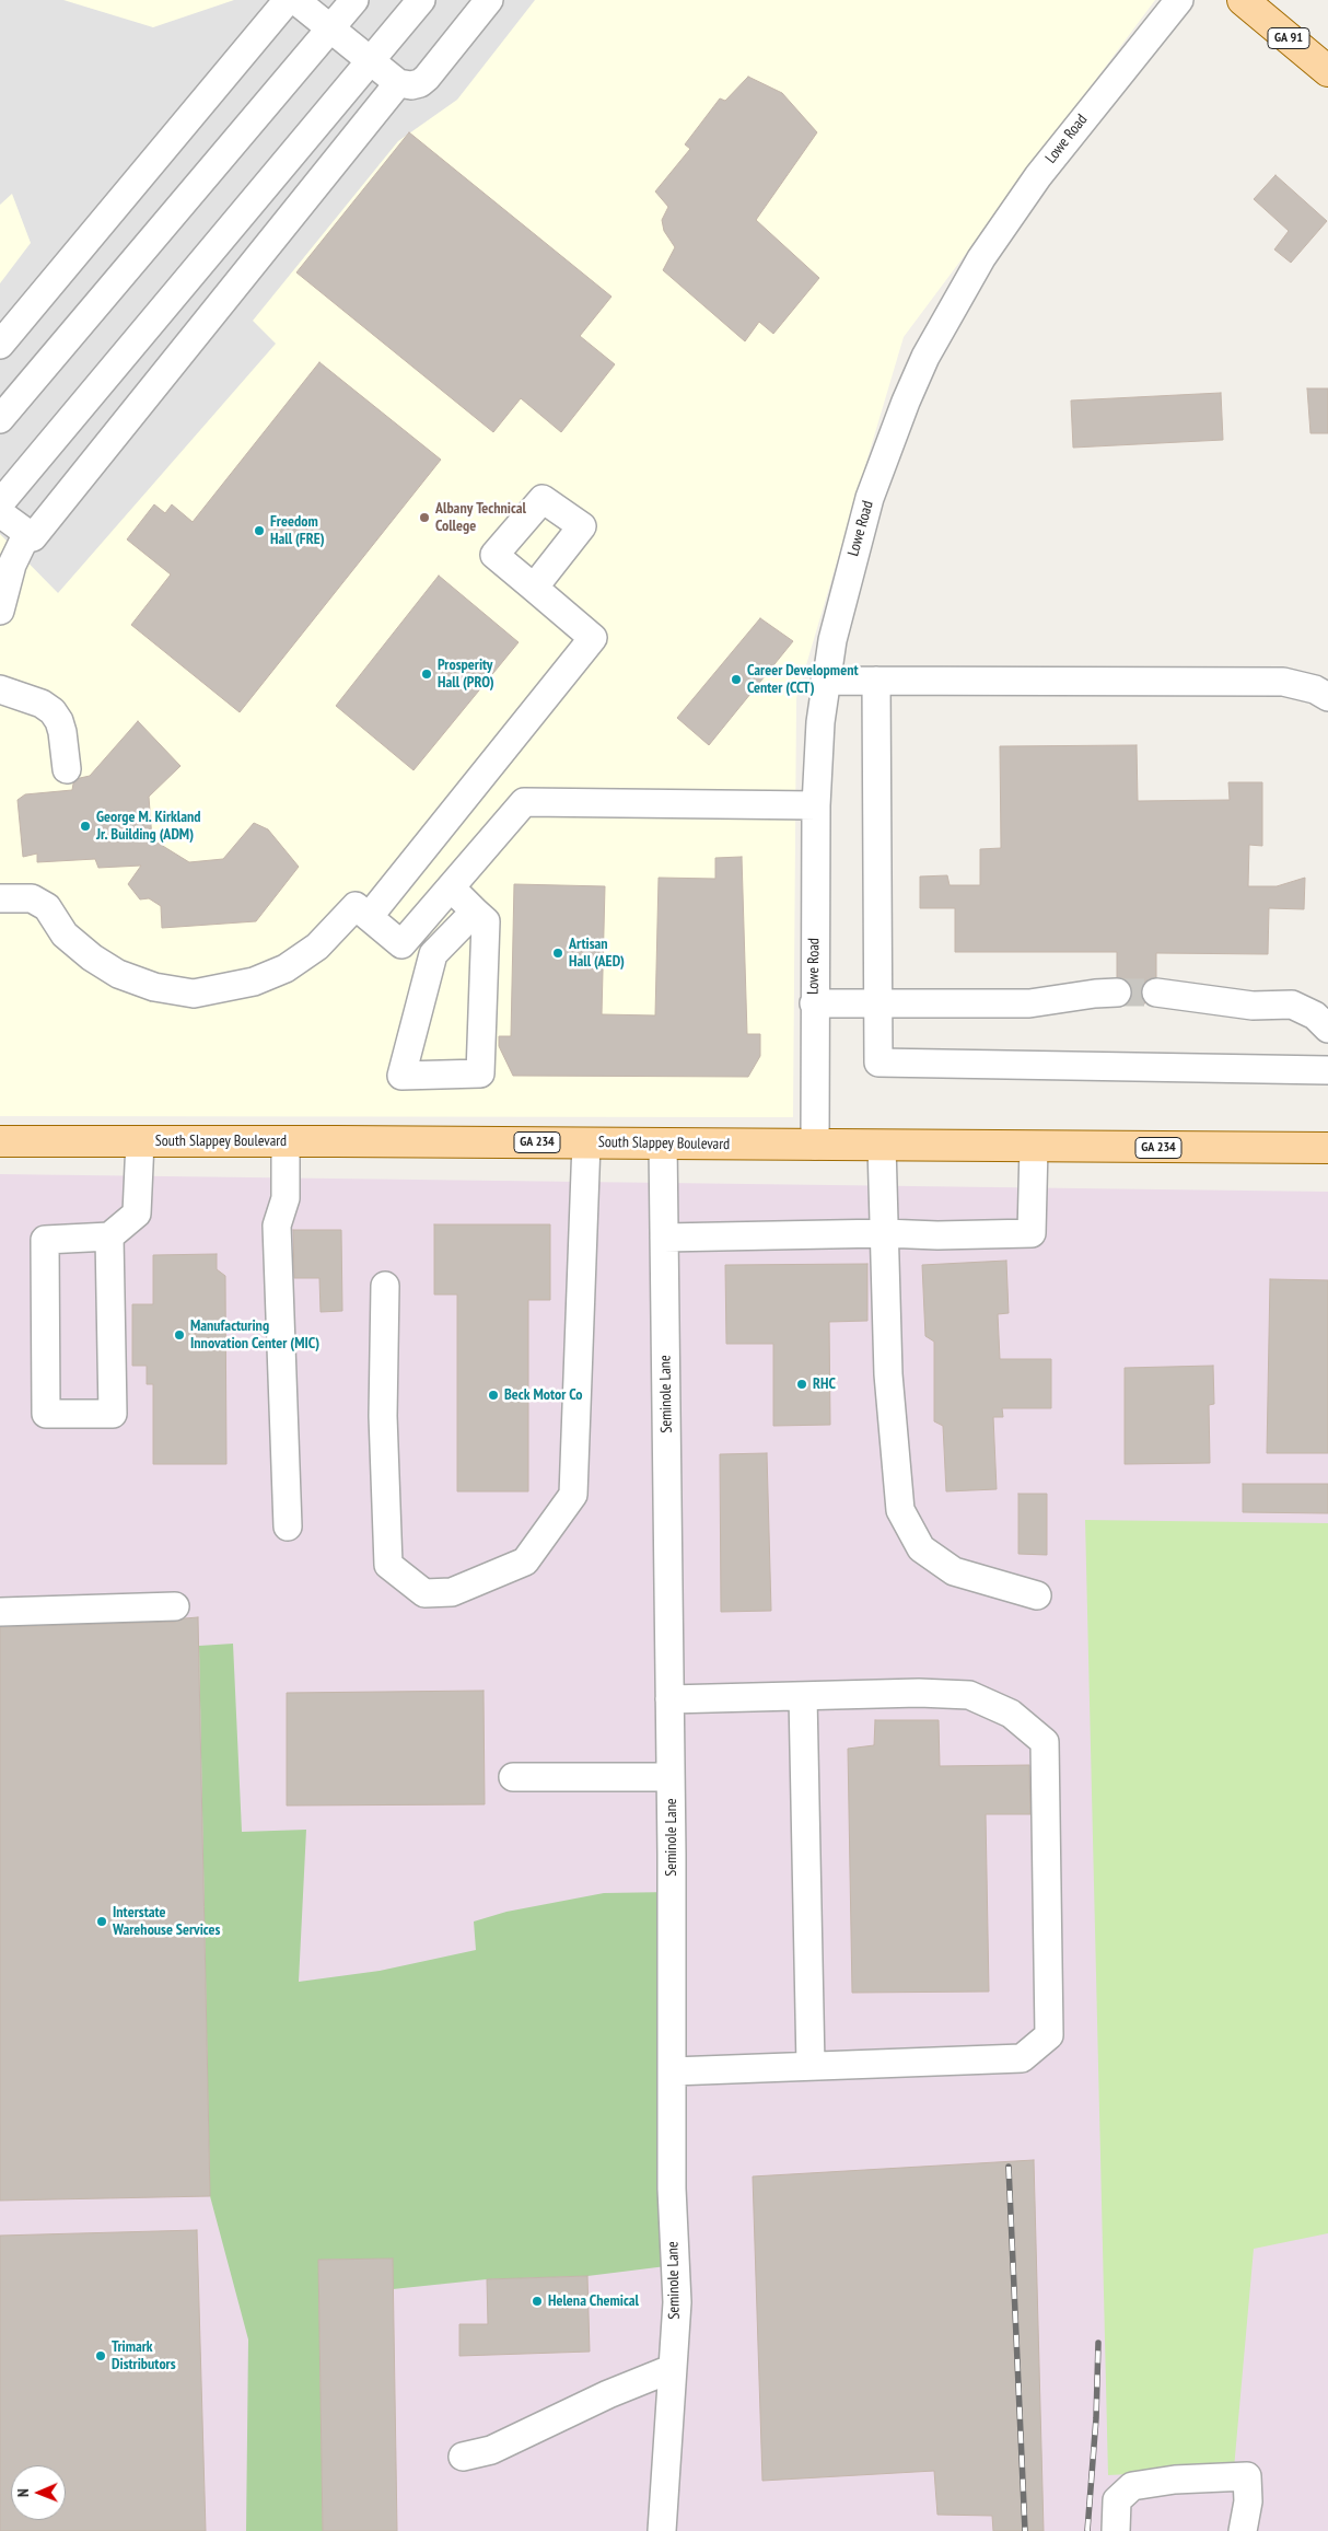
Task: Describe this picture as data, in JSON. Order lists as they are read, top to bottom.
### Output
{
  "streets": {
    "main road": ["GA 91", "South Slappey Boulevard", "GA 234"],
    "street": ["Lowe Road", "Seminole Lane"]
  },
  "crossings": [
    ["Lowe Road", "South Slappey Boulevard"],
    ["South Slappey Boulevard", "Seminole Lane"]
  ],
  "places": [
    "Albany Technical College",
    "Freedom Hall (FRE)",
    "Prosperity Hall (PRO)",
    "Career Development Center (CCT)",
    "George M. Kirkland Jr. Building (ADM)",
    "Artisan Hall (AED)",
    "Manufacturing Innovation Center (MIC)",
    "RHC",
    "Beck Motor Co",
    "Interstate Warehouse Services",
    "Helena Chemical",
    "Trimark Distributors"
  ],
  "north": "left"
}
